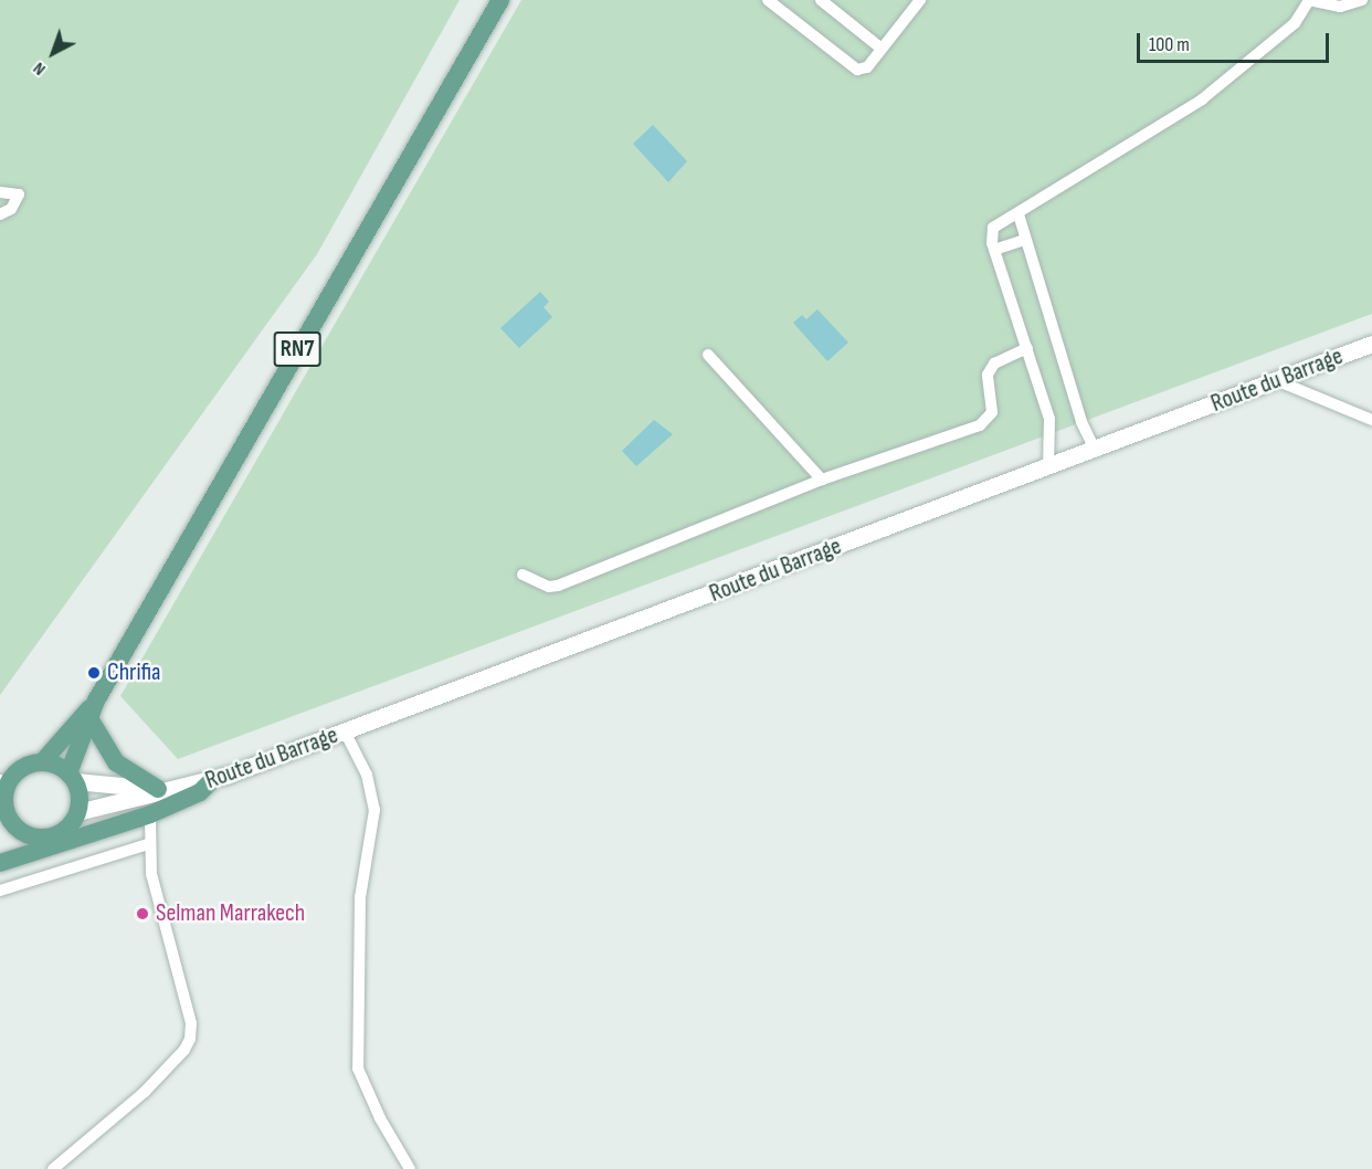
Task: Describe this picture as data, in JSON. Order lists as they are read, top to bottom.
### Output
{
  "streets": {
    "main road": ["RN7", "Route du Barrage"]
  },
  "crossings": [
    ["RN7", "Route du Barrage"]
  ],
  "places": ["Chrifia", "Selman Marrakech"],
  "scale_bar": "100 m",
  "north": "bottom left"
}
